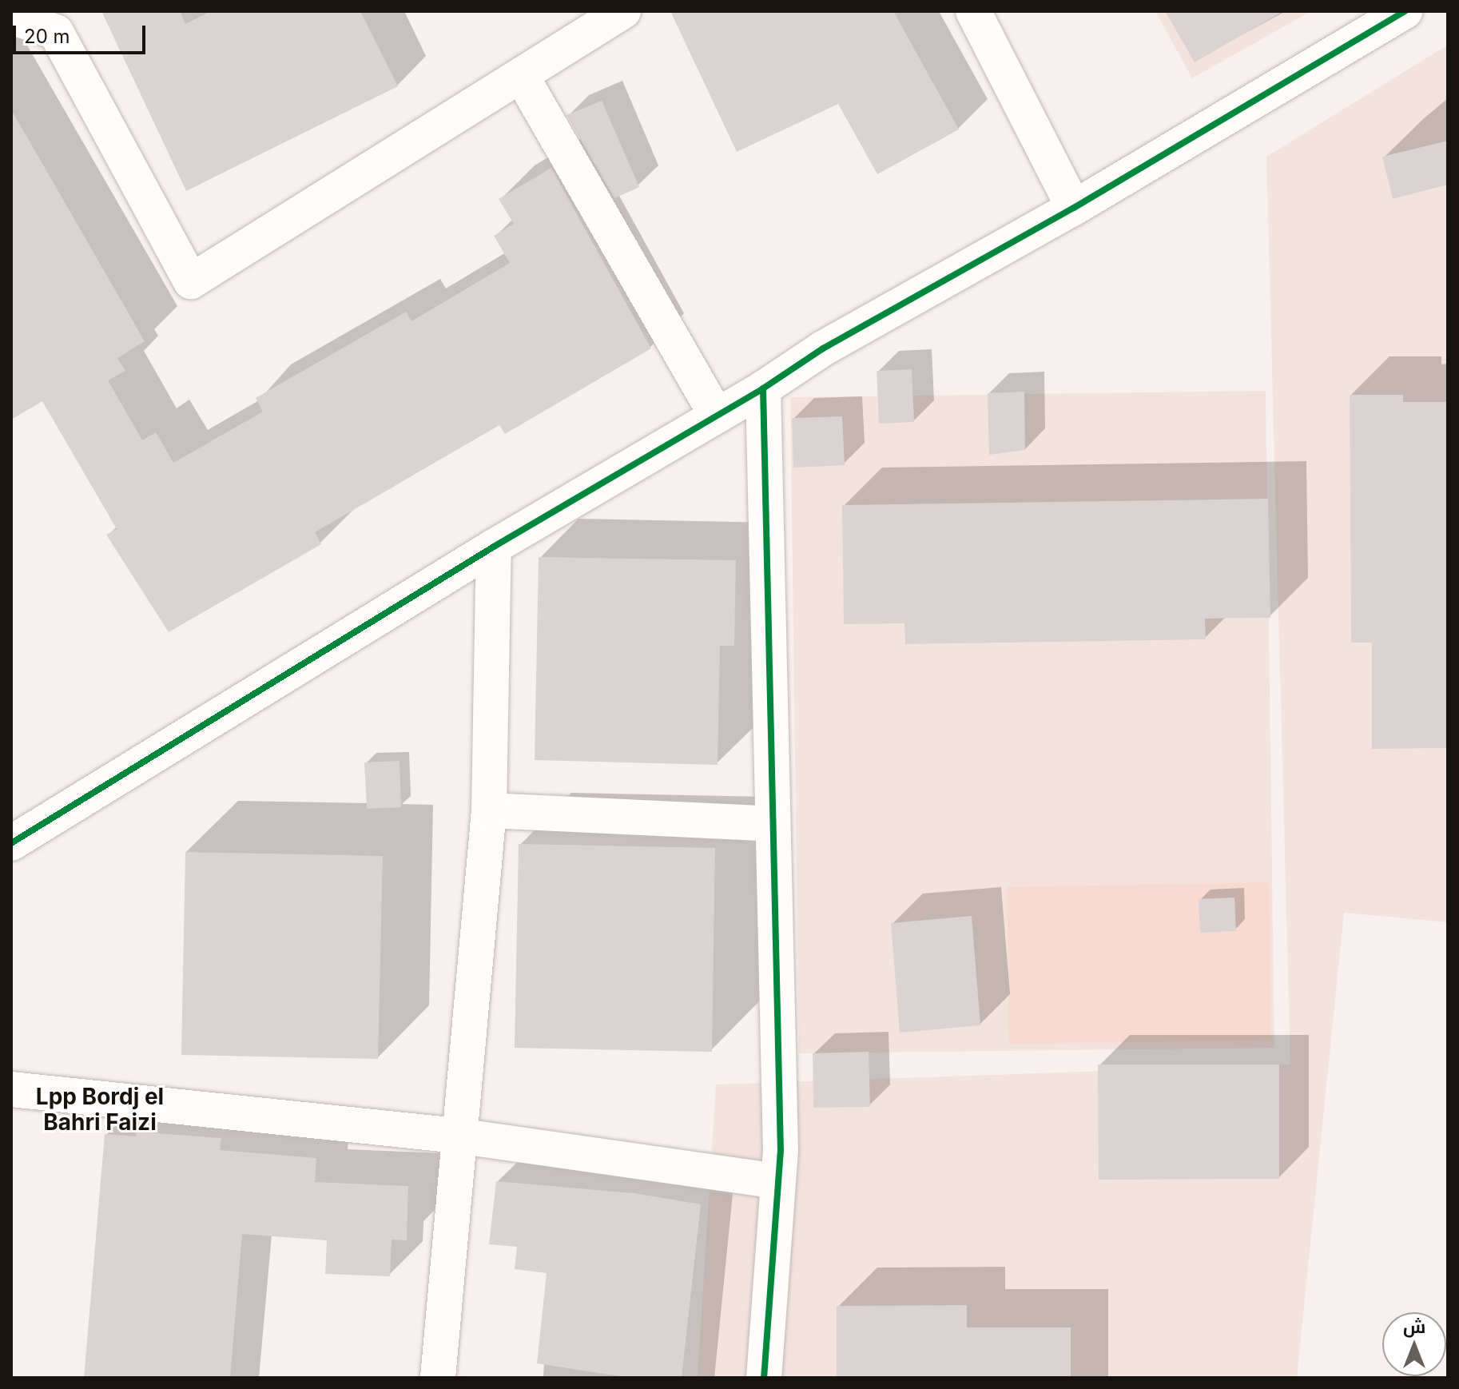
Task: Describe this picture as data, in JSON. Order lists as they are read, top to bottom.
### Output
{
  "districts": ["Lpp Bordj el Bahri Faizi"],
  "scale_bar": "20 m",
  "north": "top"
}
